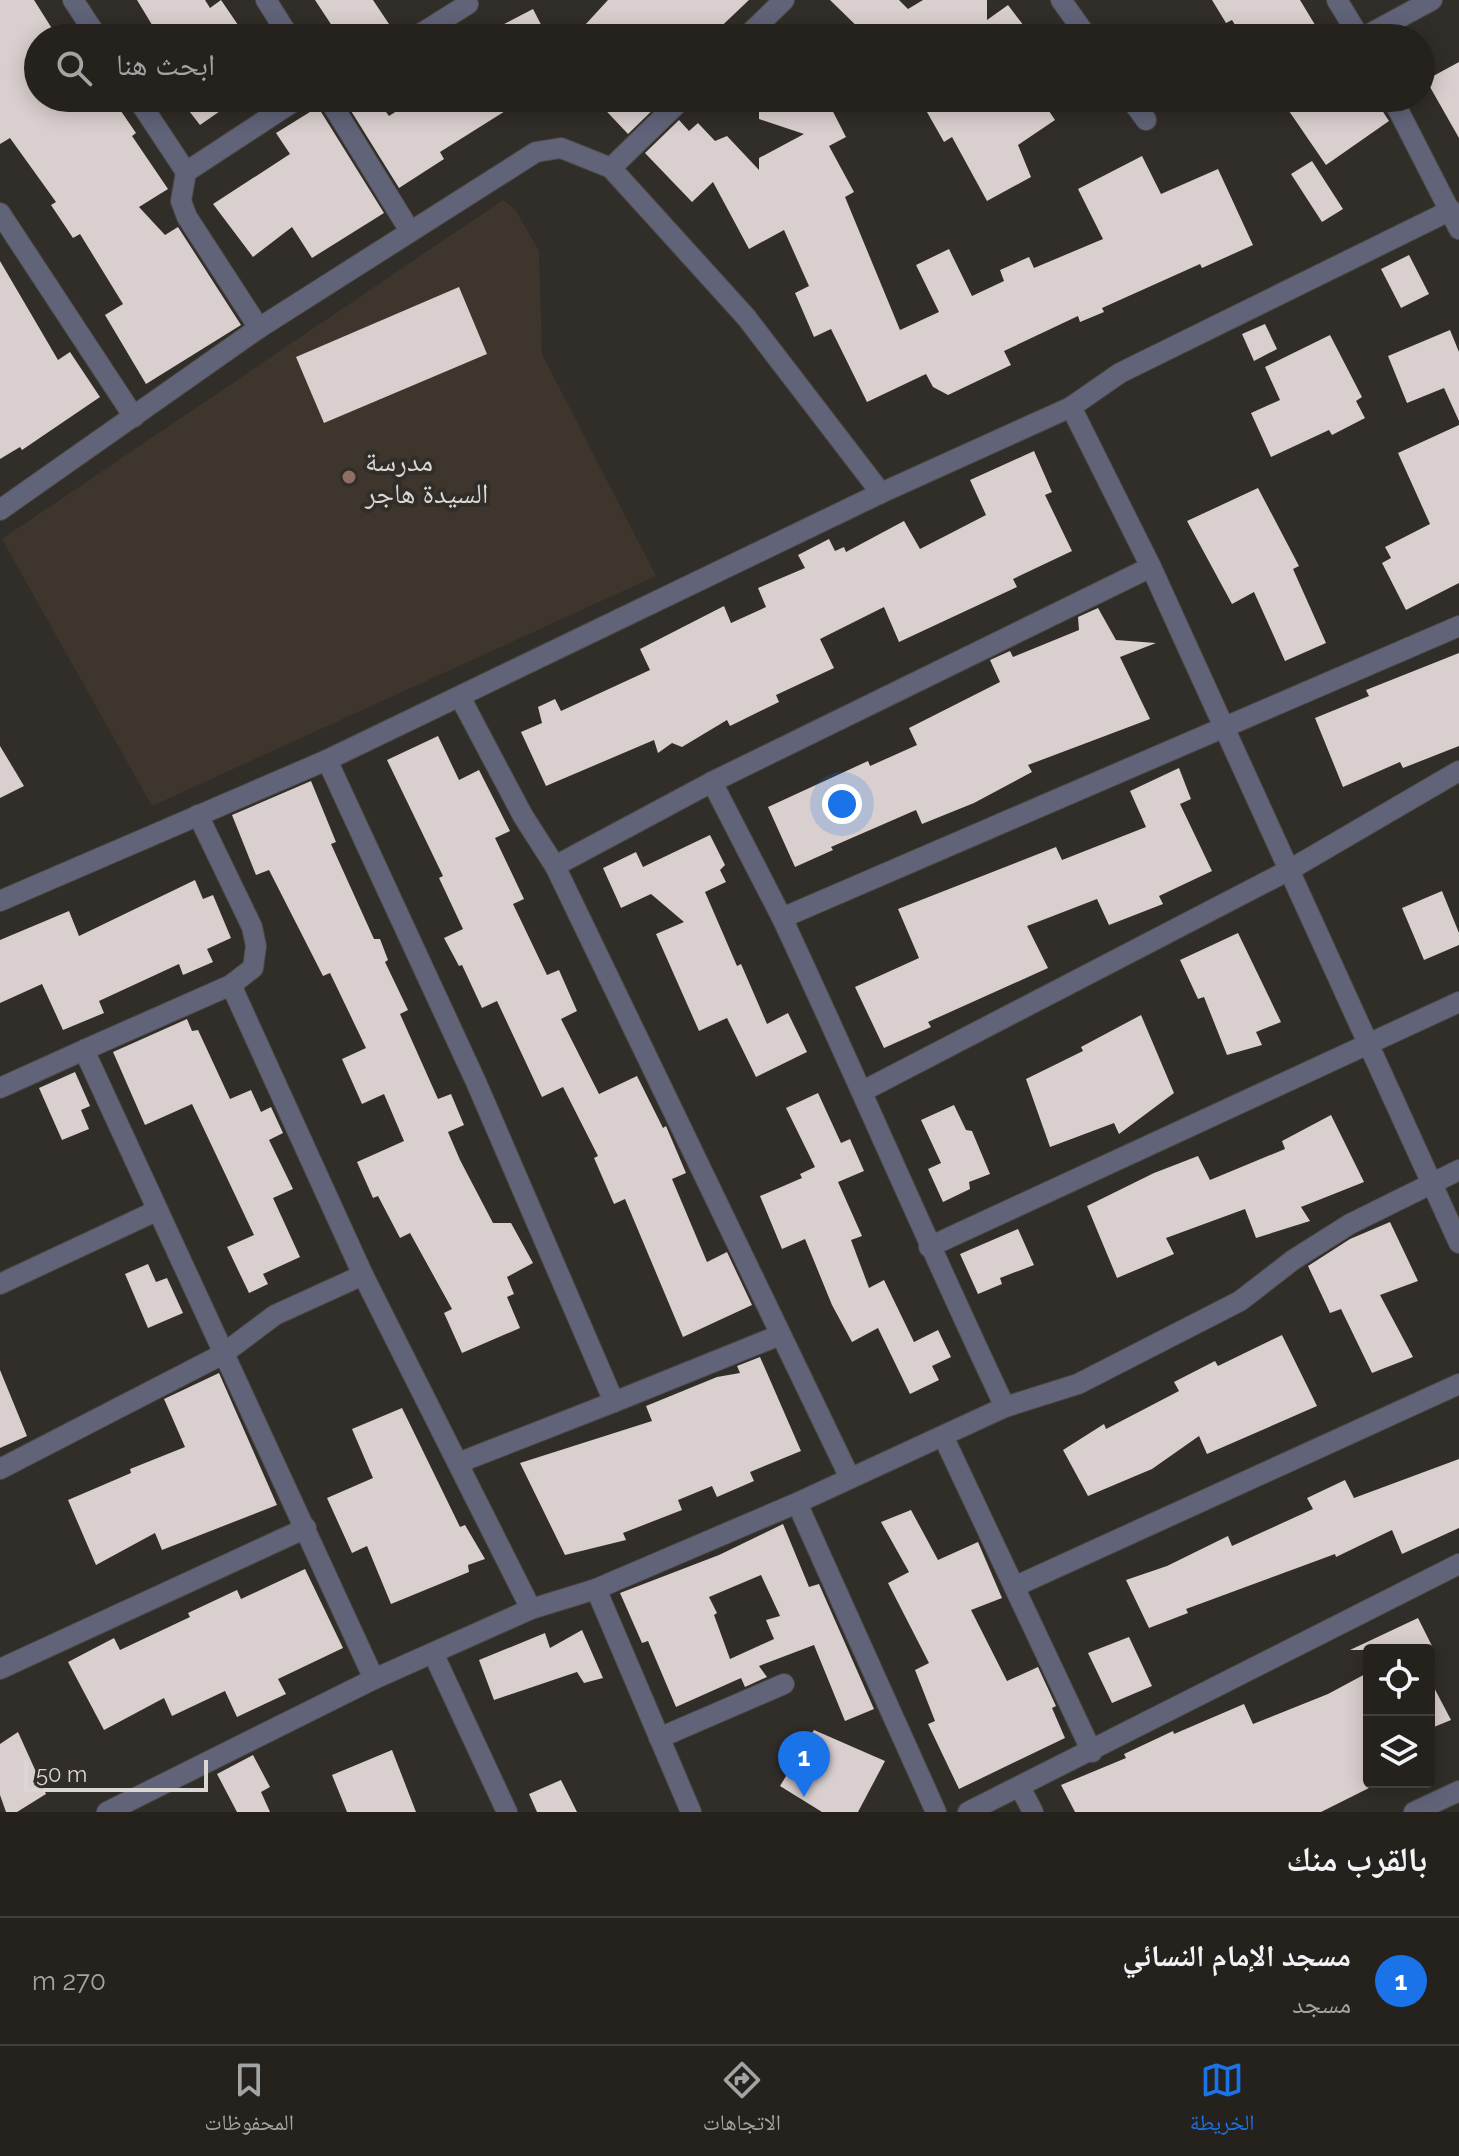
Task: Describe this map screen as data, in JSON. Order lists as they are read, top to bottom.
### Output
{
  "places": ["مدرسة السيدة هاجر"],
  "scale_bar": "50 m",
  "page": {
    "search": "ابحث هنا",
    "pins": "1",
    "scale": "50 m",
    "heading": "بالقرب منك",
    "list": [
      {
        "mark": "1",
        "name": "مسجد الإمام النسائي",
        "note": "مسجد",
        "value": "270 m"
      }
    ],
    "nav": ["الخريطة", "الاتجاهات", "المحفوظات"]
  }
}
